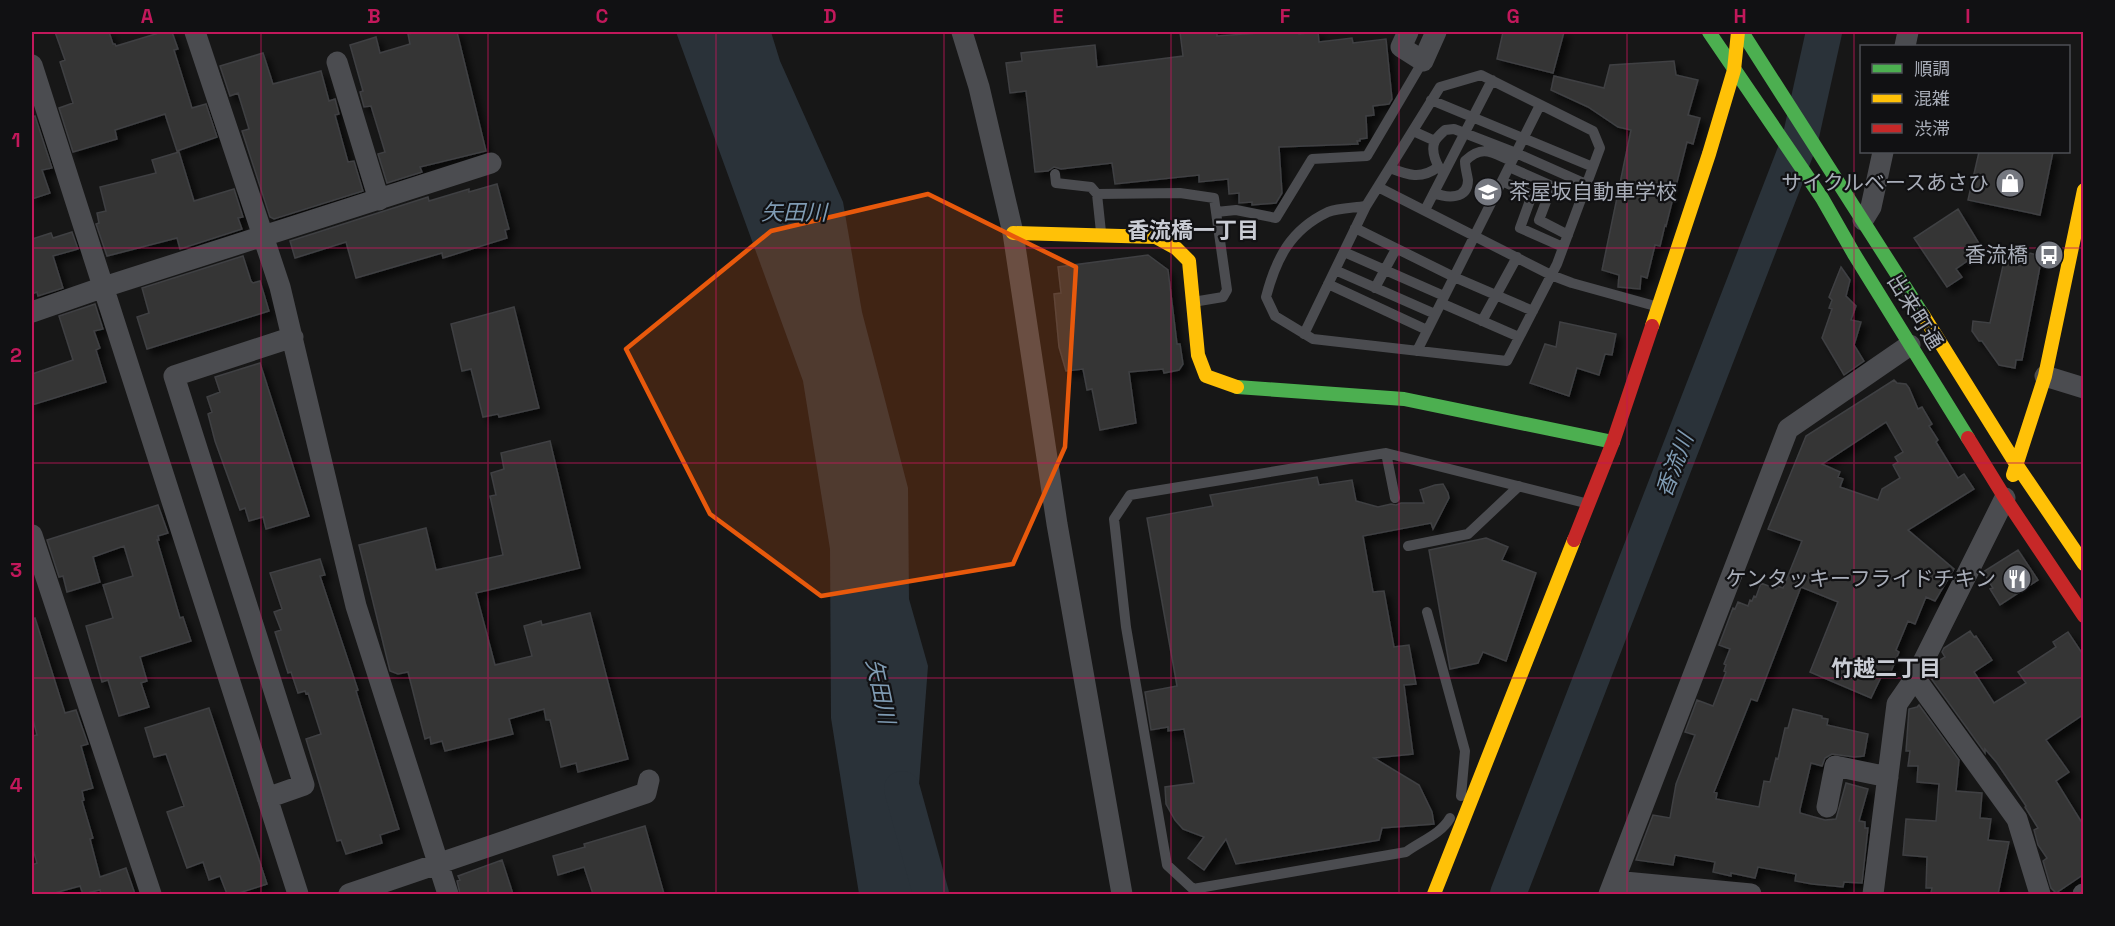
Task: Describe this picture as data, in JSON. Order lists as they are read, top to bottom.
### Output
{
  "streets": {
    "street": ["出来町通"]
  },
  "districts": ["香流橋一丁目", "竹越二丁目"],
  "water": ["矢田川", "香流川"],
  "places": {
    "shop": ["サイクルベースあさひ"],
    "school or university": ["茶屋坂自動車学校"],
    "bus stop": ["香流橋"],
    "restaurant": ["ケンタッキーフライドチキン"]
  },
  "legend": ["順調", "混雑", "渋滞"],
  "grid": {
    "columns": [
      "A",
      "B",
      "C",
      "D",
      "E",
      "F",
      "G",
      "H",
      "I"
    ],
    "rows": [
      "1",
      "2",
      "3",
      "4"
    ]
  }
}
